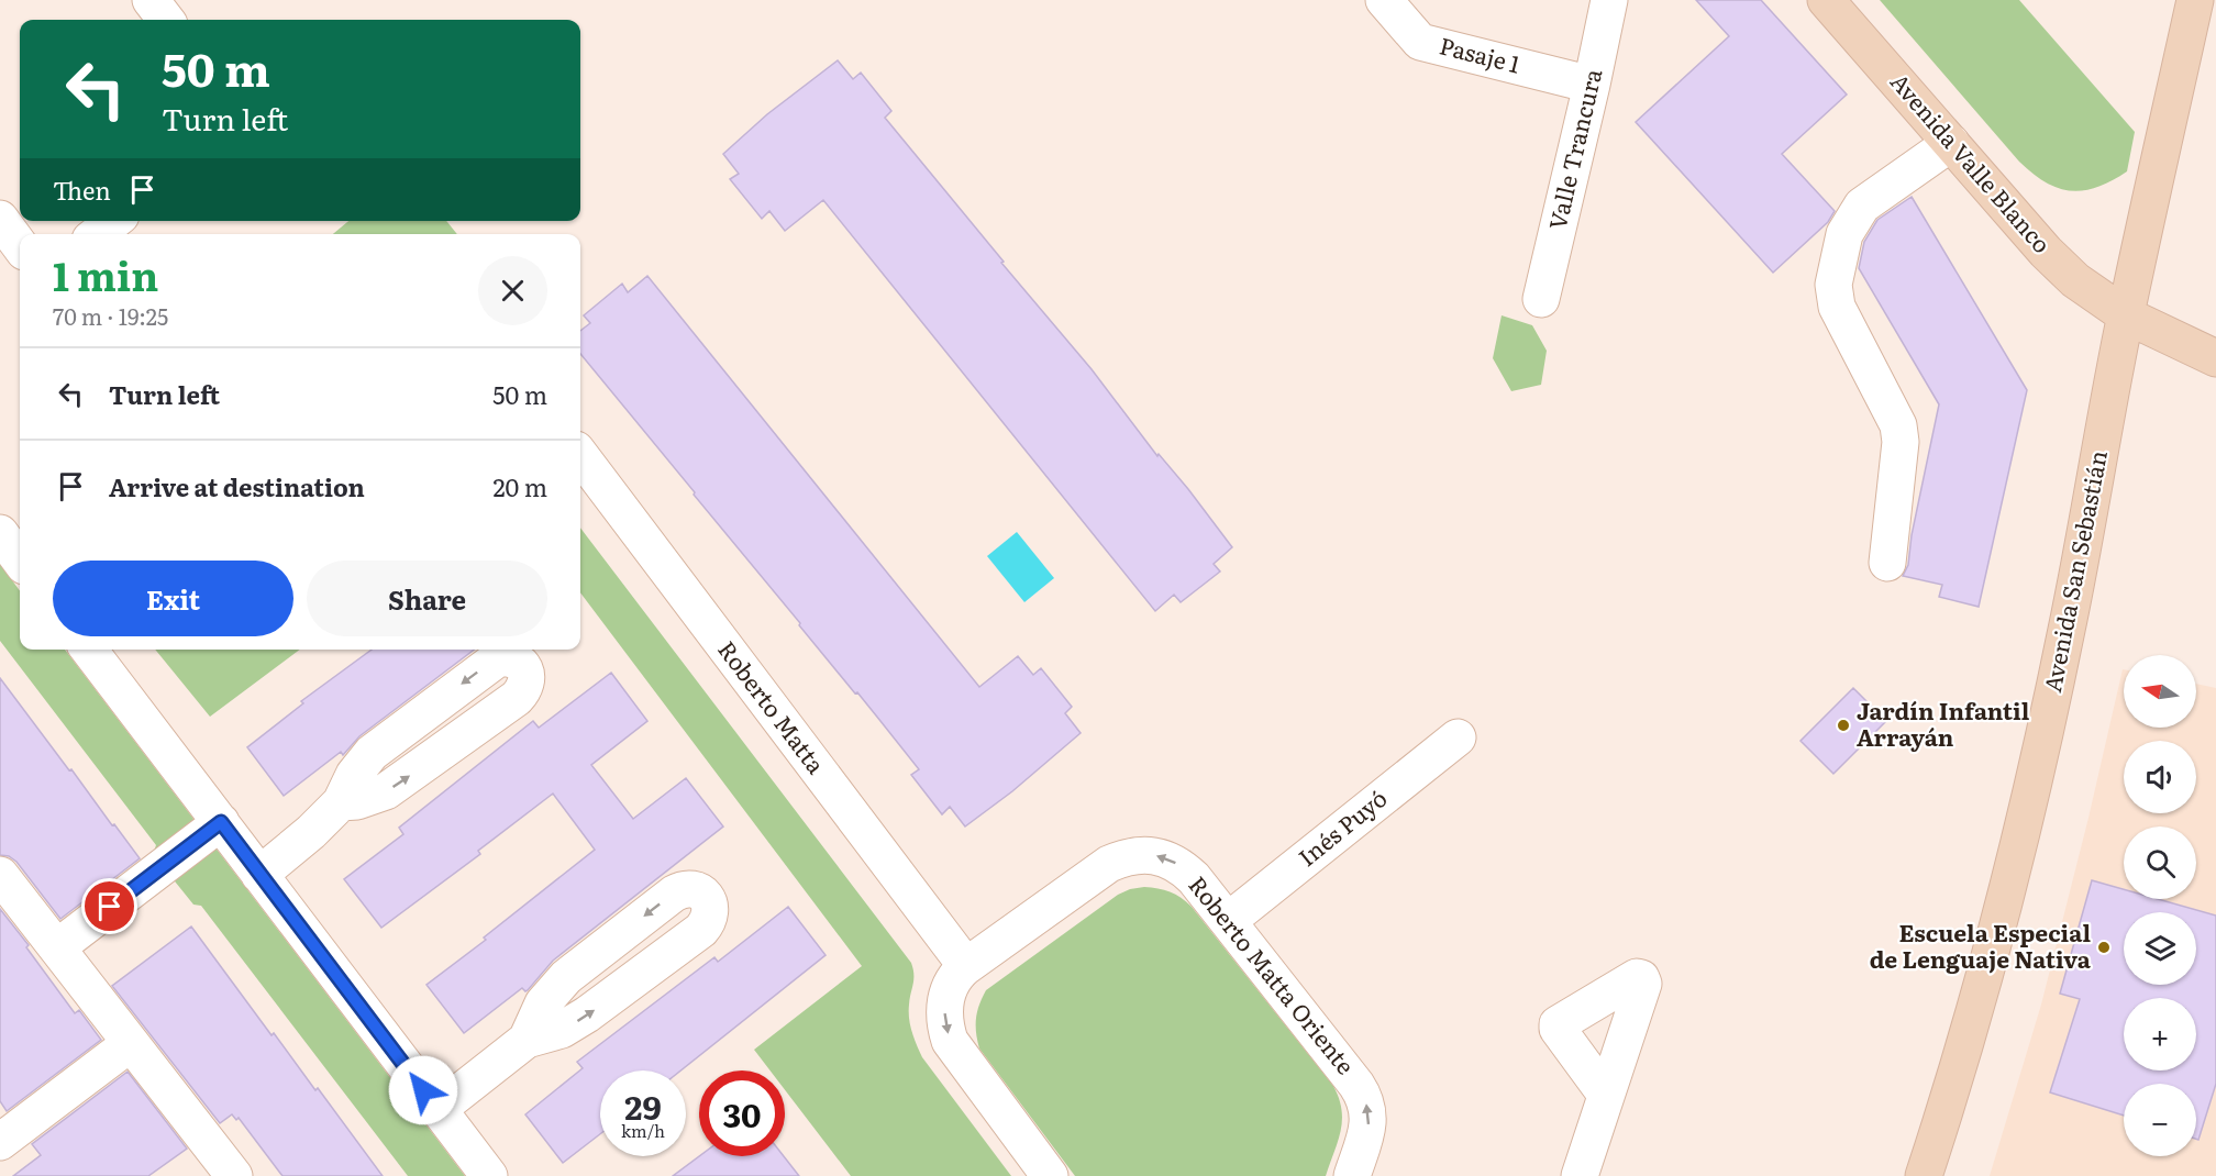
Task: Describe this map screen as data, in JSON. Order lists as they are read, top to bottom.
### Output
{
  "streets": {
    "main road": ["Avenida Valle Blanco", "Avenida San Sebastián"],
    "street": [
      "Pasaje 1",
      "Valle Trancura",
      "Roberto Matta",
      "Inés Puyó",
      "Roberto Matta Oriente"
    ]
  },
  "crossings": [
    ["Pasaje 1", "Valle Trancura"],
    ["Avenida Valle Blanco", "Avenida San Sebastián"],
    ["Roberto Matta", "Roberto Matta Oriente"],
    ["Inés Puyó", "Roberto Matta Oriente"]
  ],
  "places": ["Jardín Infantil Arrayán", "Escuela Especial de Lenguaje Nativa"],
  "north": "left",
  "page": {
    "turn": ["50 m", "Turn left"],
    "then": "Then",
    "heading": ["1 min", "70 m · 19:25"],
    "list": [
      {
        "name": "Turn left",
        "value": "50 m"
      },
      {
        "name": "Arrive at destination",
        "value": "20 m"
      }
    ],
    "buttons": ["Exit", "Share"],
    "map_buttons": ["+", "−"],
    "speed": "29 km/h",
    "limit": "30"
  }
}
